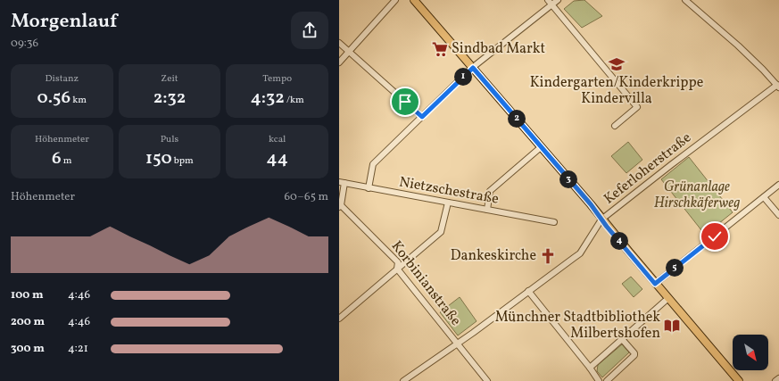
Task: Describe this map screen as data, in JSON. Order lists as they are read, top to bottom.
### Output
{
  "streets": {
    "street": ["Keferloherstraße", "Nietzschestraße", "Korbinianstraße"]
  },
  "crossings": [
    ["Keferloherstraße", "Korbinianstraße"]
  ],
  "parks": ["Grünanlage Hirschkäferweg"],
  "places": {
    "supermarket": ["Sindbad Markt"],
    "school or university": ["Kindergarten/Kinderkrippe Kindervilla"],
    "church": ["Dankeskirche"],
    "library": ["Münchner Stadtbibliothek Milbertshofen"]
  },
  "north": "bottom right",
  "page": {
    "heading": ["Morgenlauf", "09:36"],
    "stats": [
      ["Distanz", "0.56 km"],
      ["Zeit", "2:32"],
      ["Tempo", "4:32 /km"],
      ["Höhenmeter", "6 m"],
      ["Puls", "150 bpm"],
      ["kcal", "44"]
    ],
    "pins": [
      "1",
      "2",
      "3",
      "4",
      "5"
    ],
    "chart": ["Höhenmeter", "60–65 m"],
    "list": [
      {
        "name": "100 m",
        "note": "4:46"
      },
      {
        "name": "200 m",
        "note": "4:46"
      },
      {
        "name": "300 m",
        "note": "4:21"
      }
    ]
  }
}
